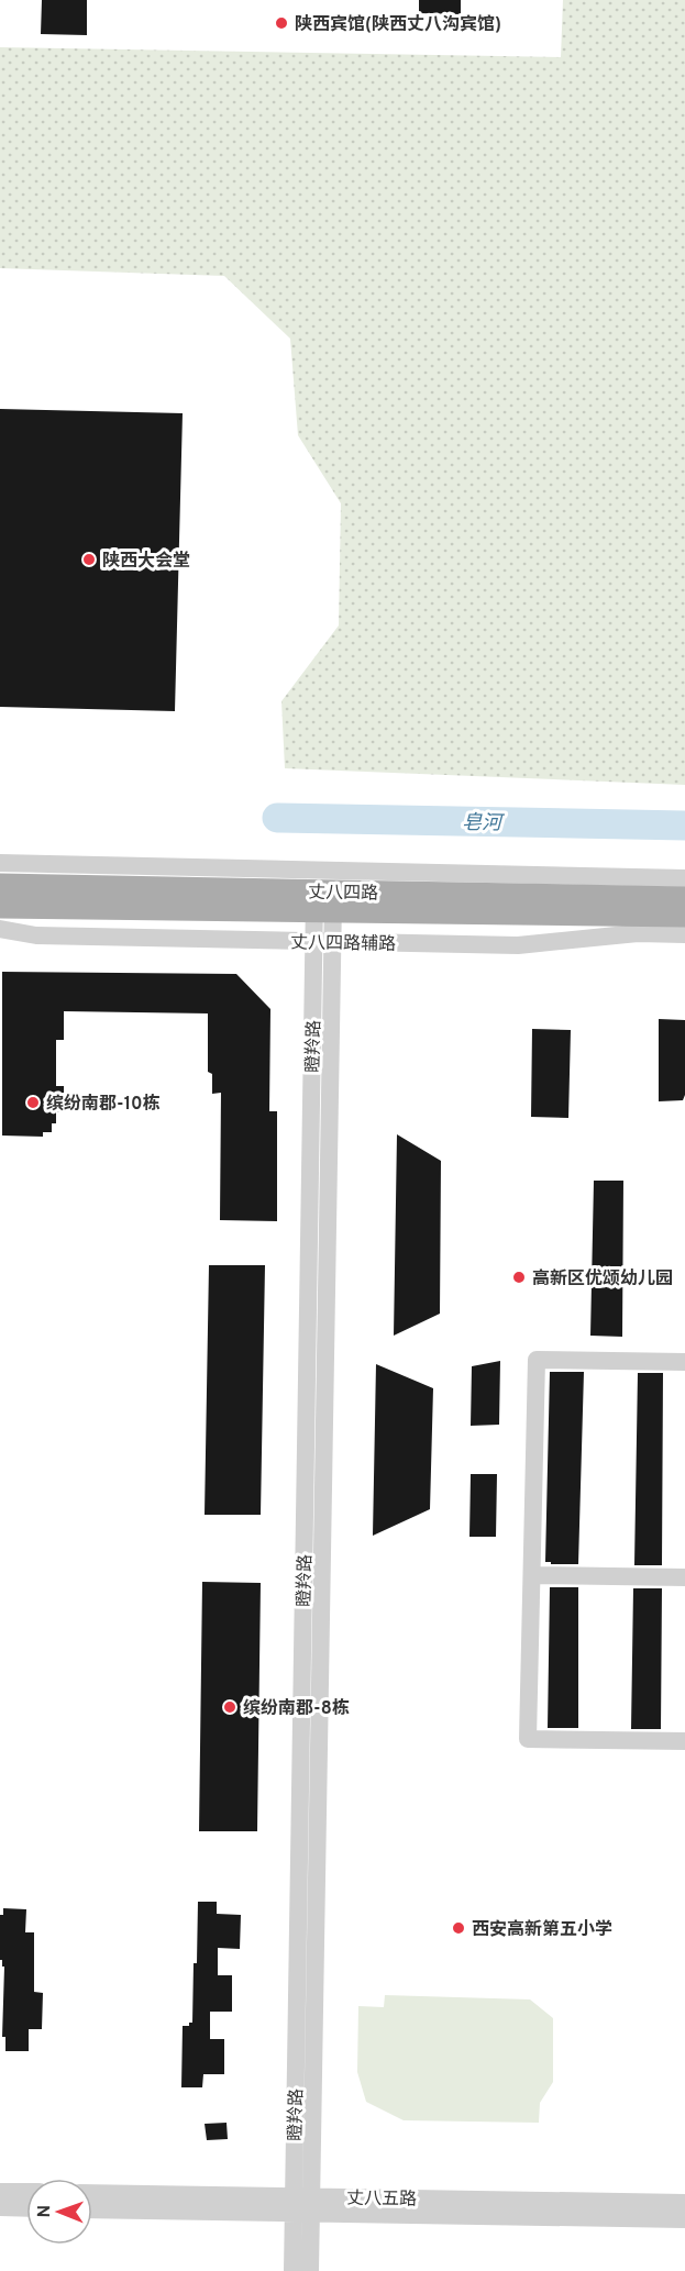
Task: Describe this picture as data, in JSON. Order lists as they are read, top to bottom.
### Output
{
  "streets": {
    "main road": ["丈八四路"],
    "street": ["丈八四路辅路", "瞪羚路", "丈八五路"]
  },
  "crossings": [
    ["丈八四路", "瞪羚路"],
    ["丈八四路辅路", "瞪羚路"],
    ["瞪羚路", "丈八五路"]
  ],
  "water": ["皂河"],
  "places": [
    "陕西宾馆(陕西丈八沟宾馆)",
    "陕西大会堂",
    "缤纷南郡-10栋",
    "高新区优颂幼儿园",
    "缤纷南郡-8栋",
    "西安高新第五小学"
  ],
  "north": "left"
}
